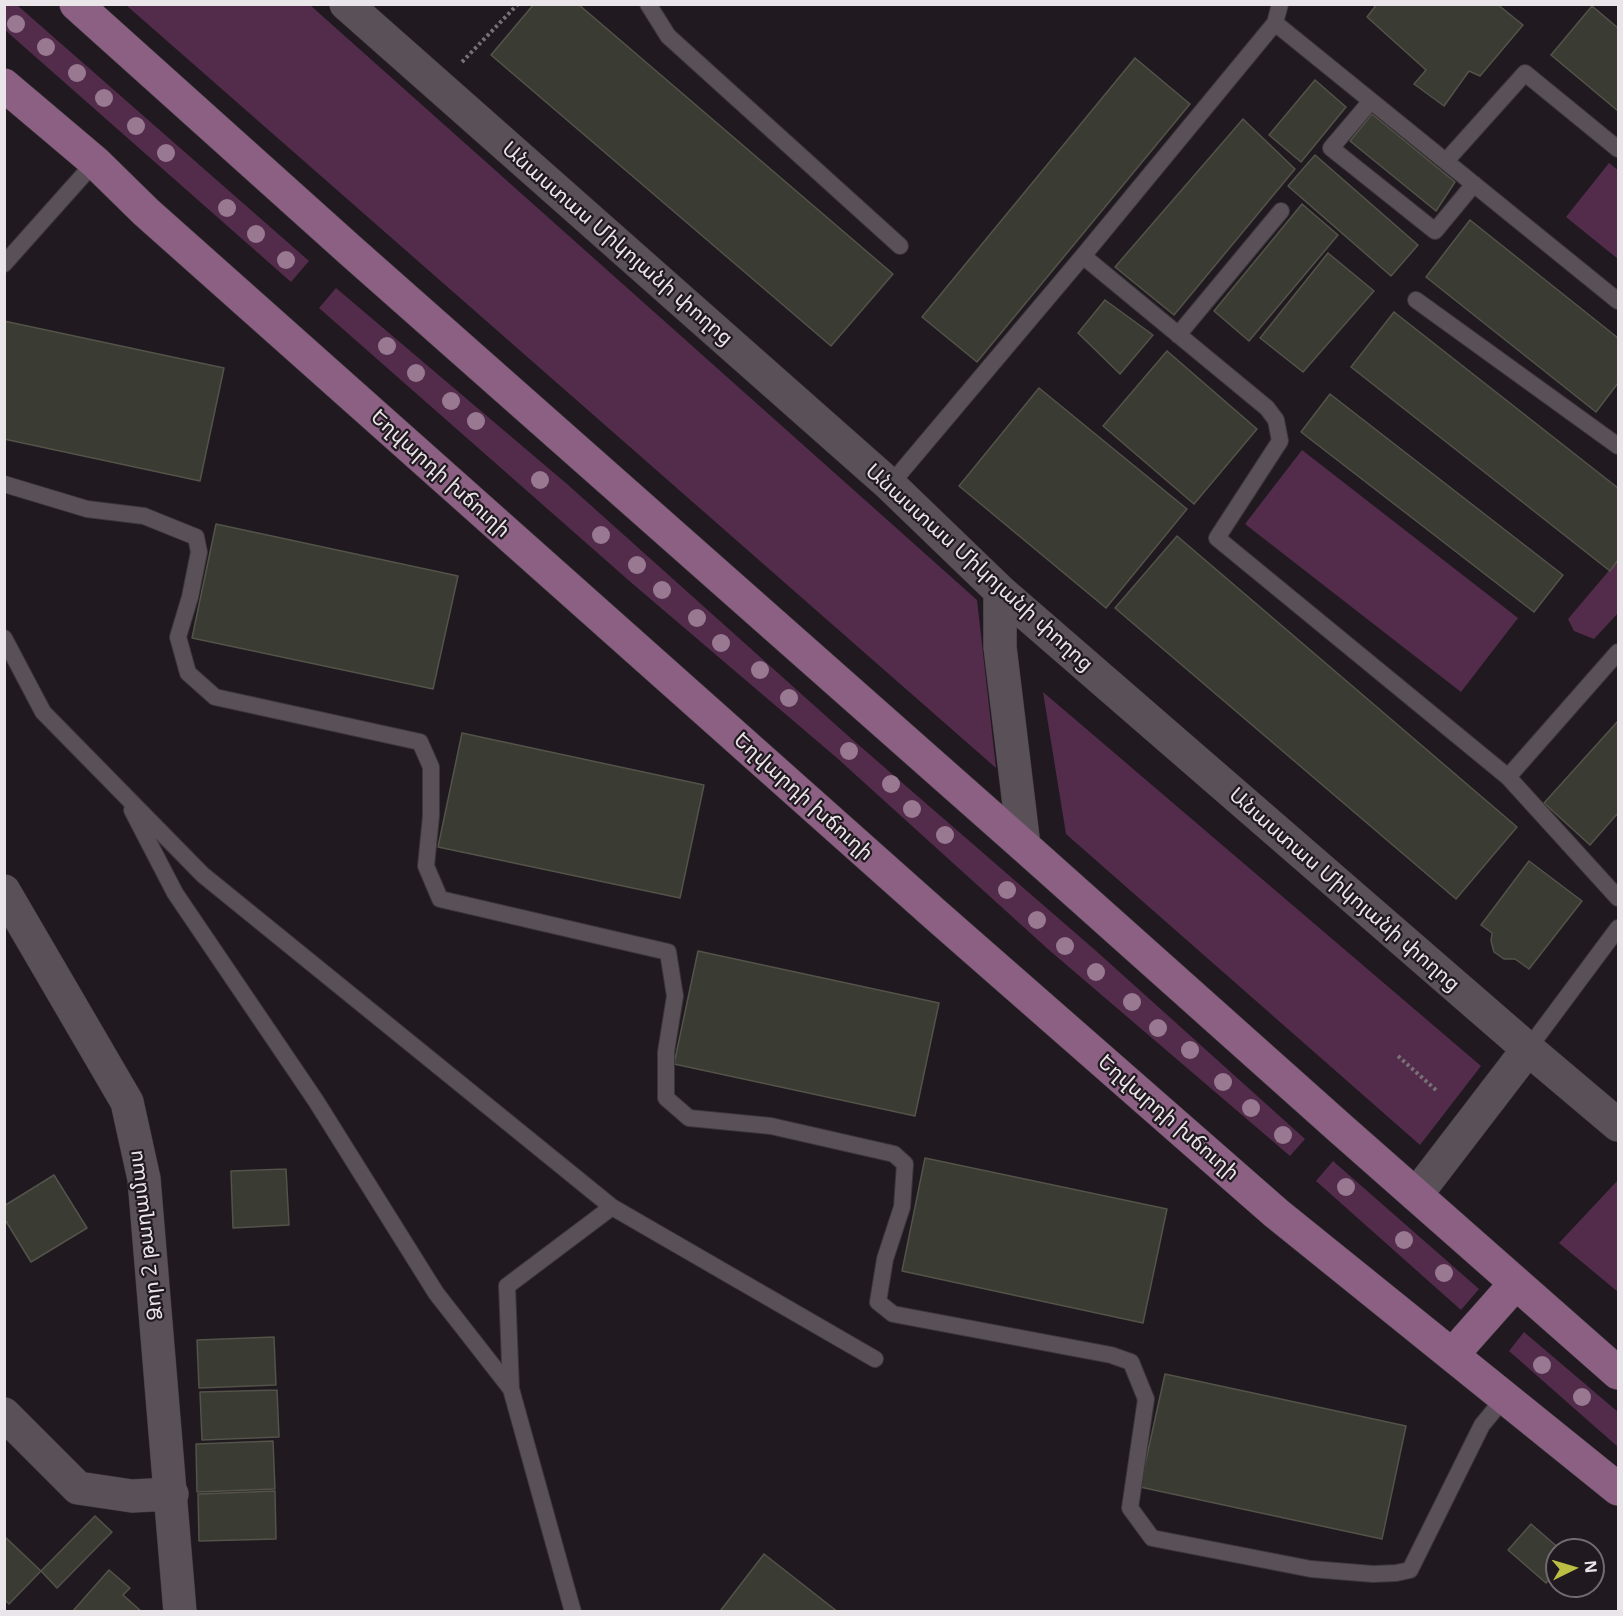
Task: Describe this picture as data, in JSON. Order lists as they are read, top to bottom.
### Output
{
  "streets": {
    "main road": ["Եղվարդի խճուղի"],
    "street": ["Անաստաս Միկոյանի փողոց", "Ձոր 2 թաղամաս"]
  },
  "north": "right"
}
